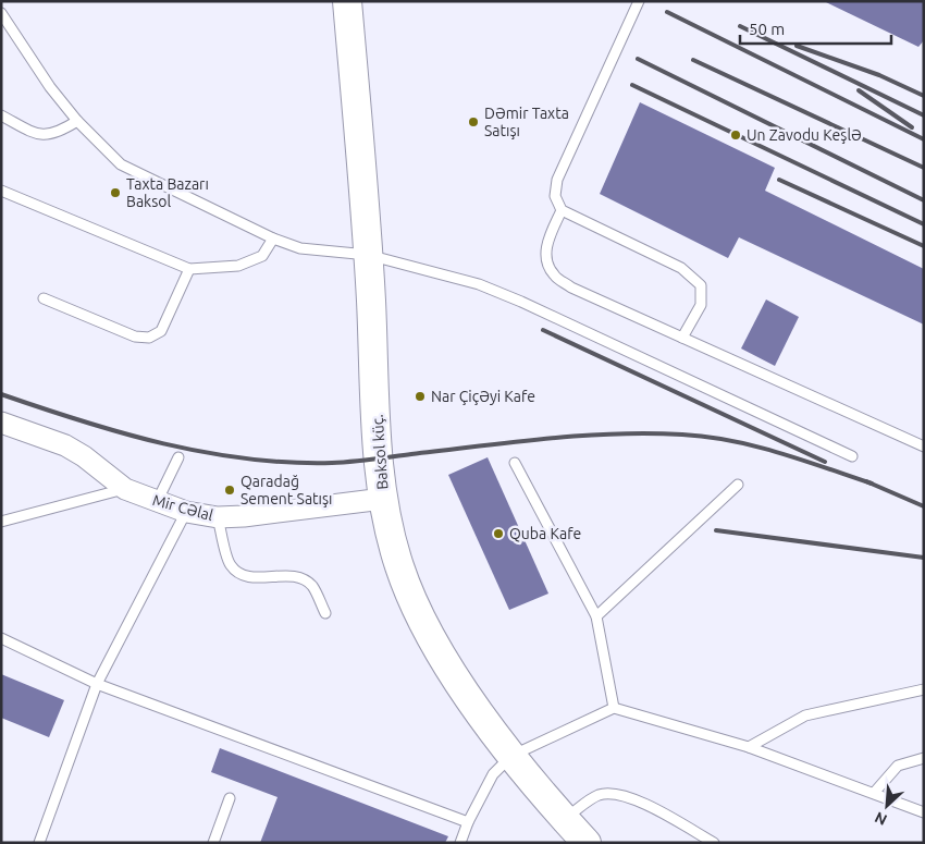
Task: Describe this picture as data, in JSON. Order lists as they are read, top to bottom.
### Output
{
  "streets": {
    "main road": ["Baksol küç."],
    "street": ["Mir Cəlal"]
  },
  "crossings": [
    ["Baksol küç.", "Mir Cəlal"]
  ],
  "places": [
    "Dəmir Taxta Satışı",
    "Un Zavodu Keşlə",
    "Taxta Bazarı Baksol",
    "Nar Çiçəyi Kafe",
    "Qaradağ Sement Satışı",
    "Quba Kafe"
  ],
  "scale_bar": "50 m",
  "north": "bottom left"
}
